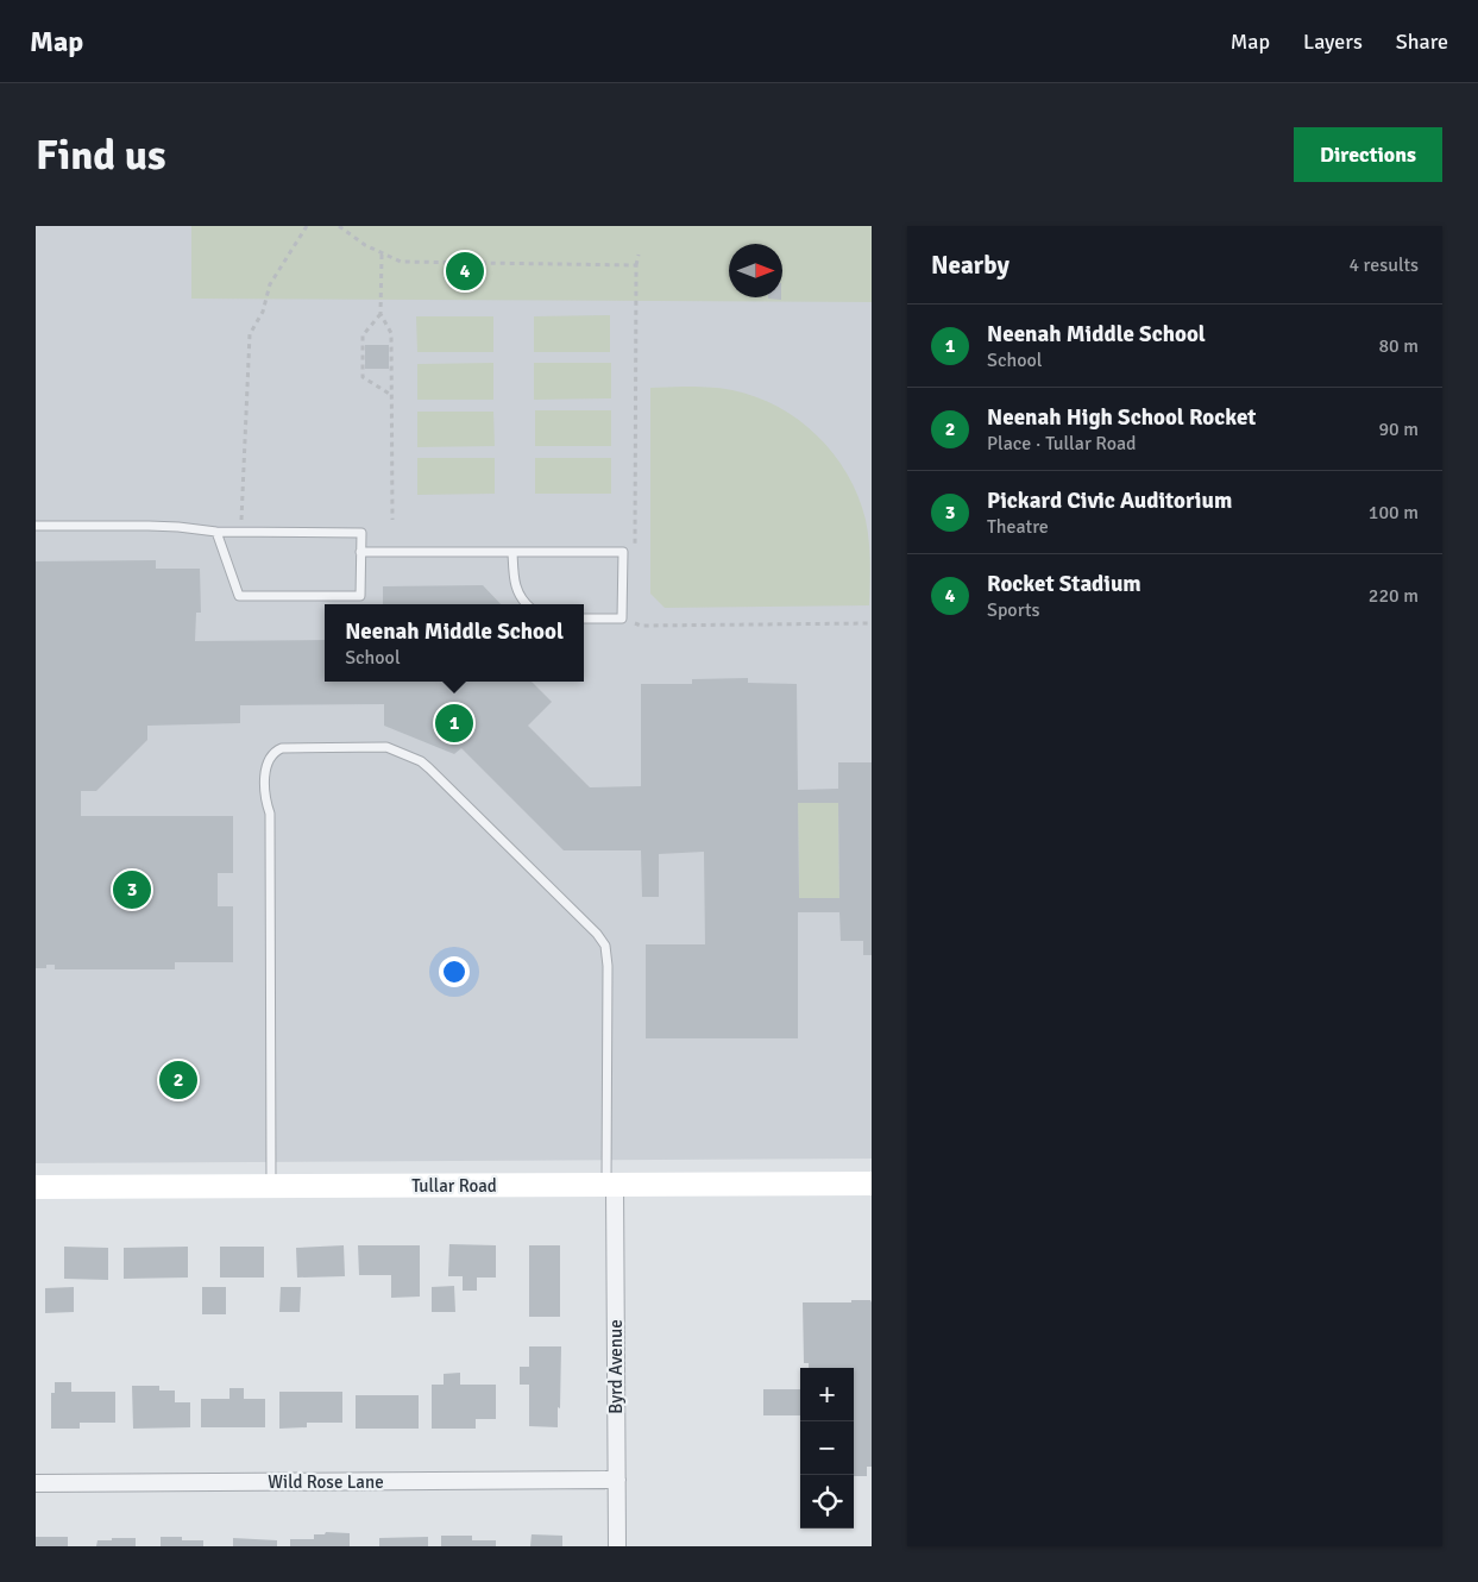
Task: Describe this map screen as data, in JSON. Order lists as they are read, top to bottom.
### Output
{
  "streets": {
    "main road": ["Tullar Road"],
    "street": ["Byrd Avenue", "Wild Rose Lane"]
  },
  "crossings": [
    ["Tullar Road", "Byrd Avenue"],
    ["Byrd Avenue", "Wild Rose Lane"]
  ],
  "north": "right",
  "page": {
    "header": "Map",
    "nav": ["Map", "Layers", "Share"],
    "buttons": "Directions",
    "title": "Find us",
    "heading": ["Nearby", "4 results"],
    "pins": [
      "4",
      "1",
      "3",
      "2"
    ],
    "list": [
      {
        "mark": "1",
        "name": "Neenah Middle School",
        "note": "School",
        "value": "80 m"
      },
      {
        "mark": "2",
        "name": "Neenah High School Rocket",
        "note": "Place · Tullar Road",
        "value": "90 m"
      },
      {
        "mark": "3",
        "name": "Pickard Civic Auditorium",
        "note": "Theatre",
        "value": "100 m"
      },
      {
        "mark": "4",
        "name": "Rocket Stadium",
        "note": "Sports",
        "value": "220 m"
      }
    ],
    "popup": ["Neenah Middle School", "School"],
    "map_buttons": ["+", "−"]
  }
}
